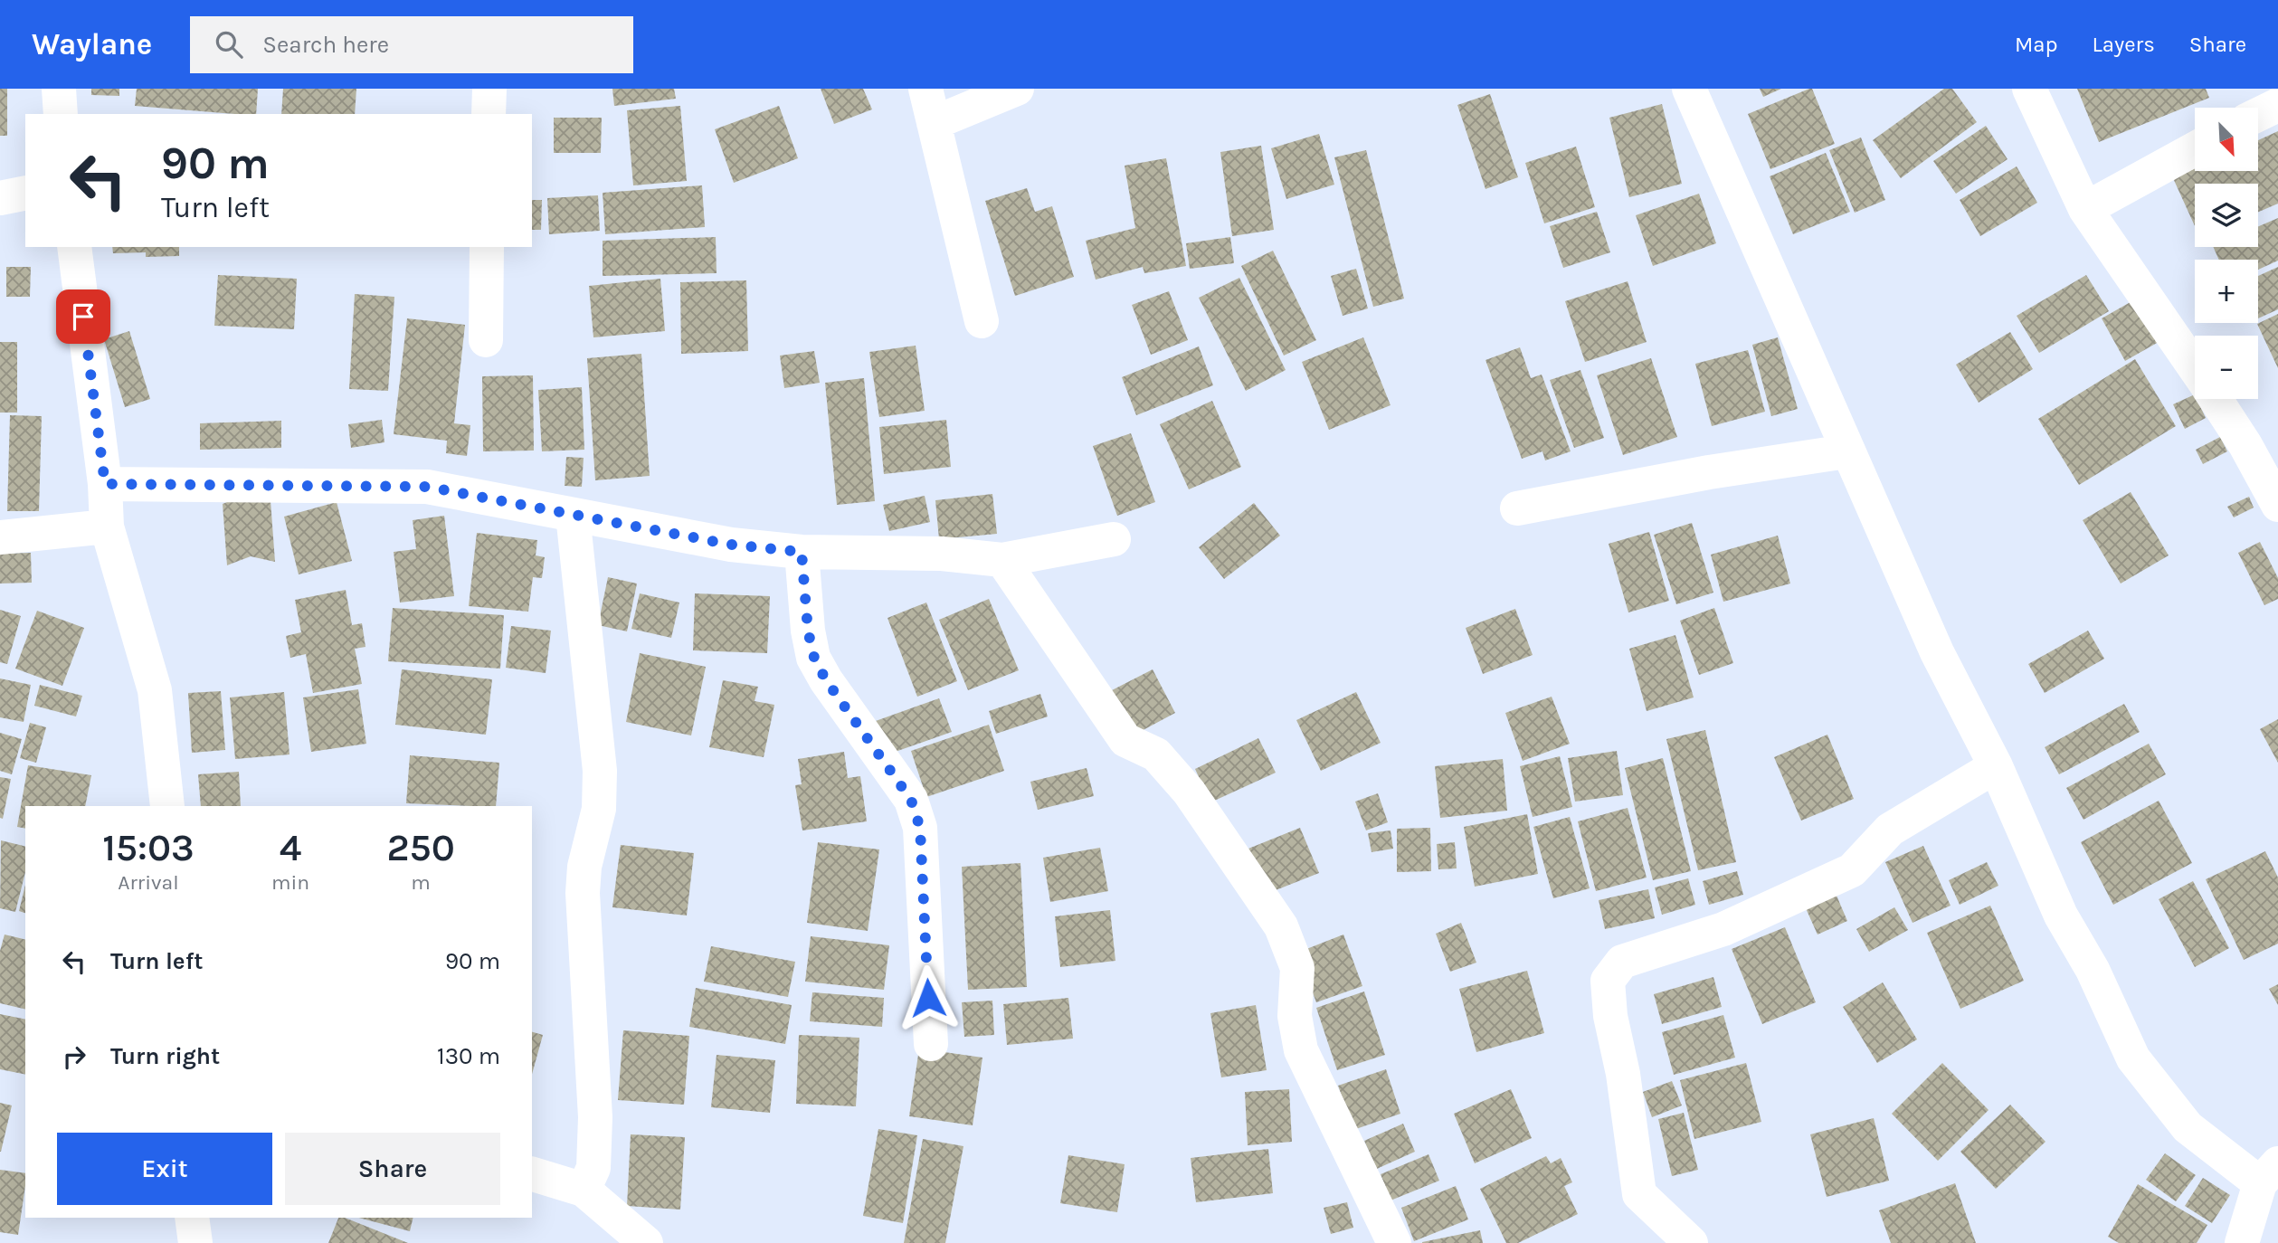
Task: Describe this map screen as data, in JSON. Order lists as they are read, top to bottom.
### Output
{
  "north": "bottom right",
  "page": {
    "header": "Waylane",
    "search": "Search here",
    "nav": ["Map", "Layers", "Share"],
    "map_buttons": ["+", "−"],
    "turn": ["90 m", "Turn left"],
    "eta": [
      "15:03",
      "Arrival",
      "4",
      "min",
      "250",
      "m"
    ],
    "list": [
      {
        "name": "Turn left",
        "value": "90 m"
      },
      {
        "name": "Turn right",
        "value": "130 m"
      }
    ],
    "buttons": ["Exit", "Share"]
  }
}
